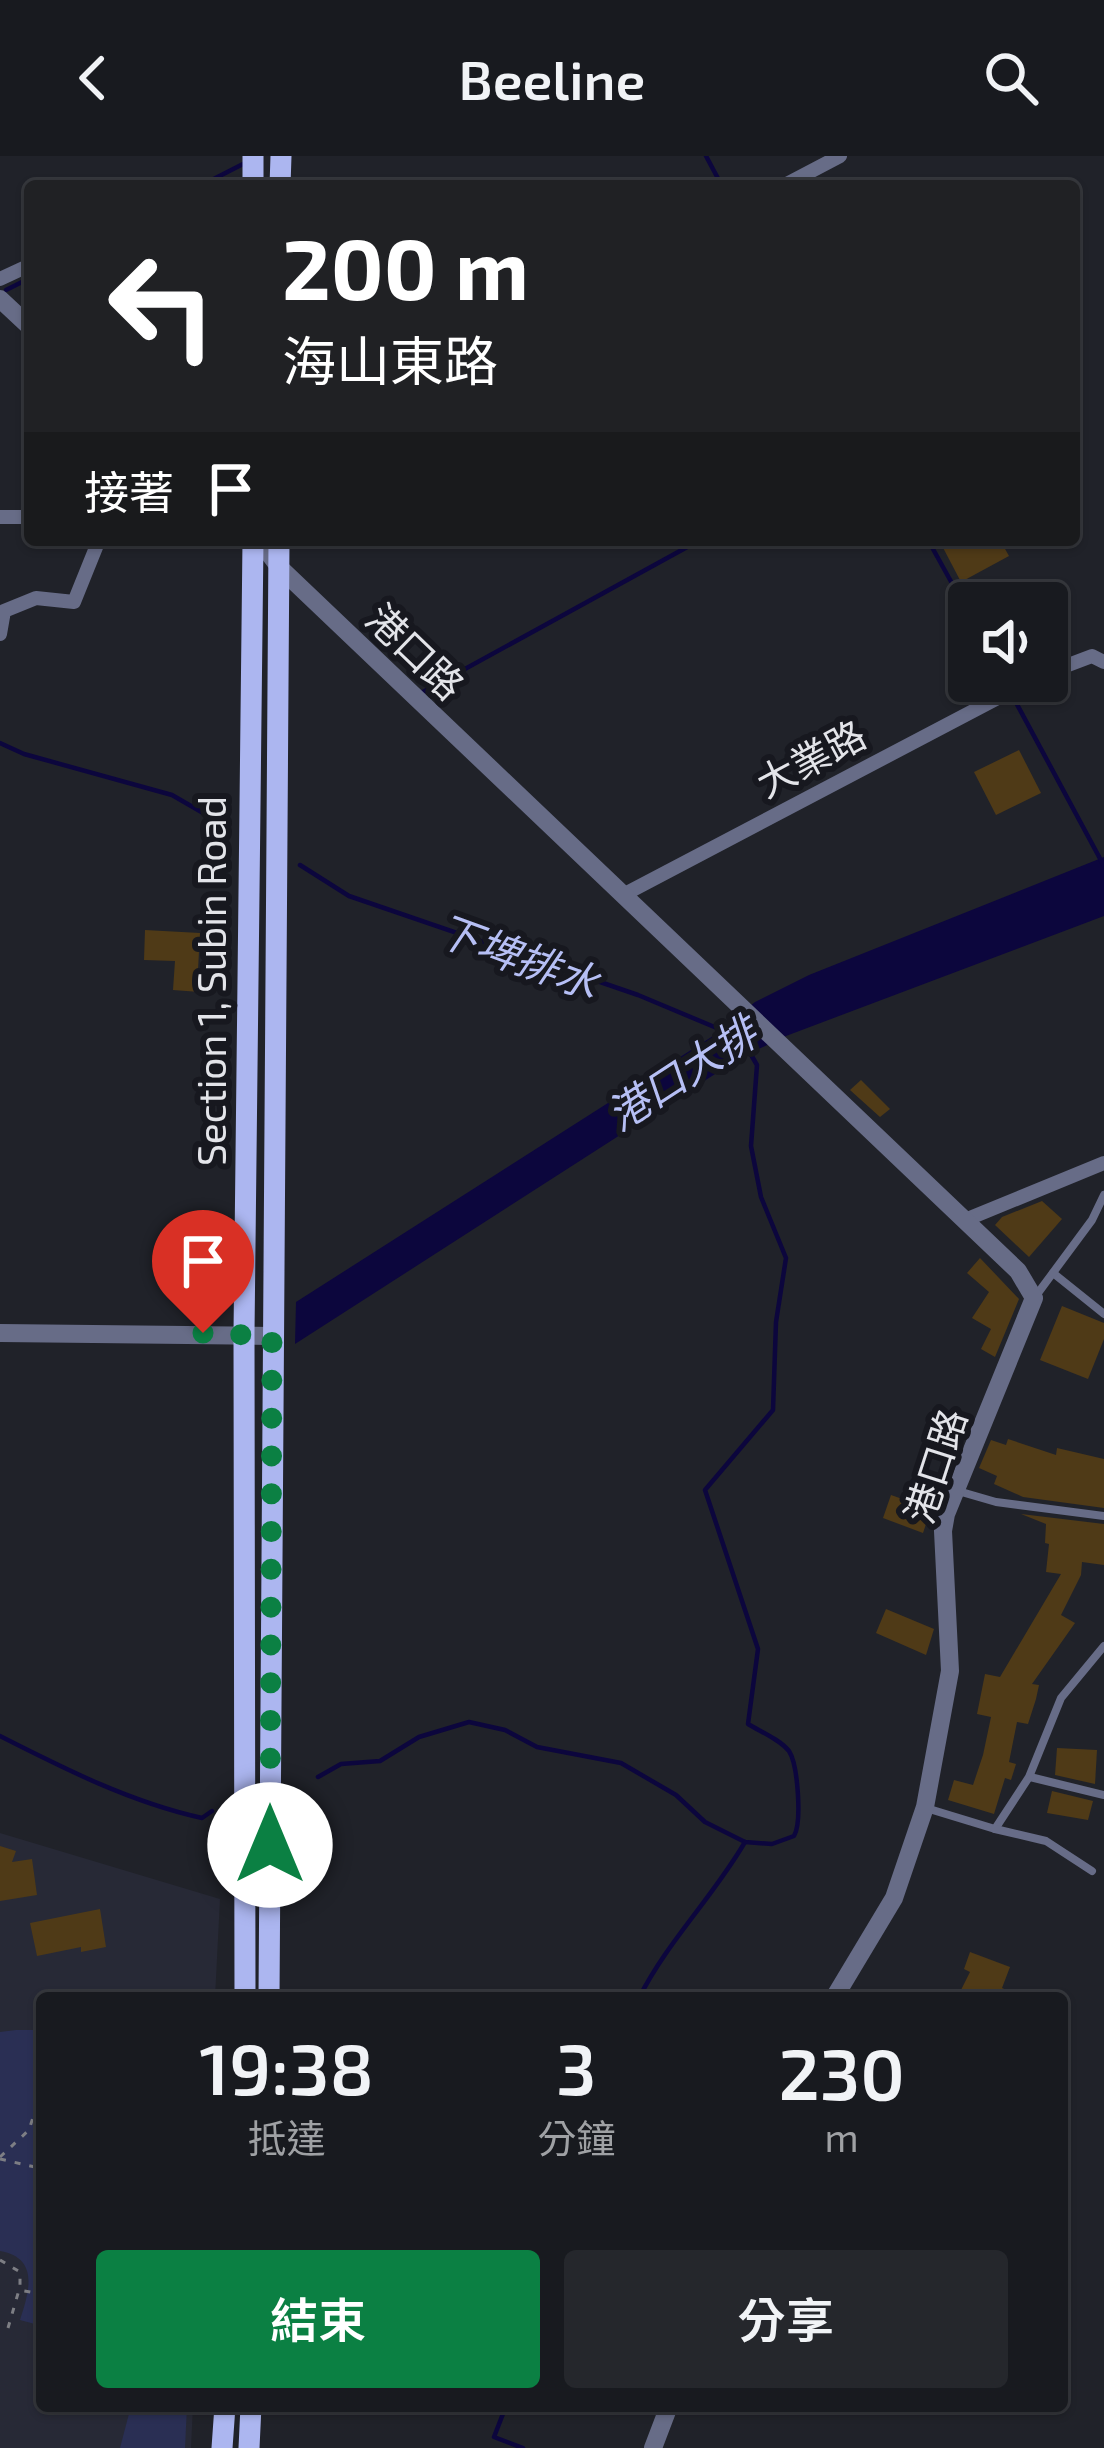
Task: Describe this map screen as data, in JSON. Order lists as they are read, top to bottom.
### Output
{
  "streets": {
    "main road": ["Section 1, Subin Road"],
    "street": ["港口路", "大業路"]
  },
  "crossings": [
    ["港口路", "大業路"],
    ["港口路", "Section 1, Subin Road"]
  ],
  "water": ["下埤排水", "港口大排"],
  "page": {
    "header": "Beeline",
    "turn": ["200 m", "海山東路"],
    "then": "接著",
    "eta": [
      "19:38",
      "抵達",
      "3",
      "分鐘",
      "230",
      "m"
    ],
    "buttons": ["結束", "分享"]
  }
}
